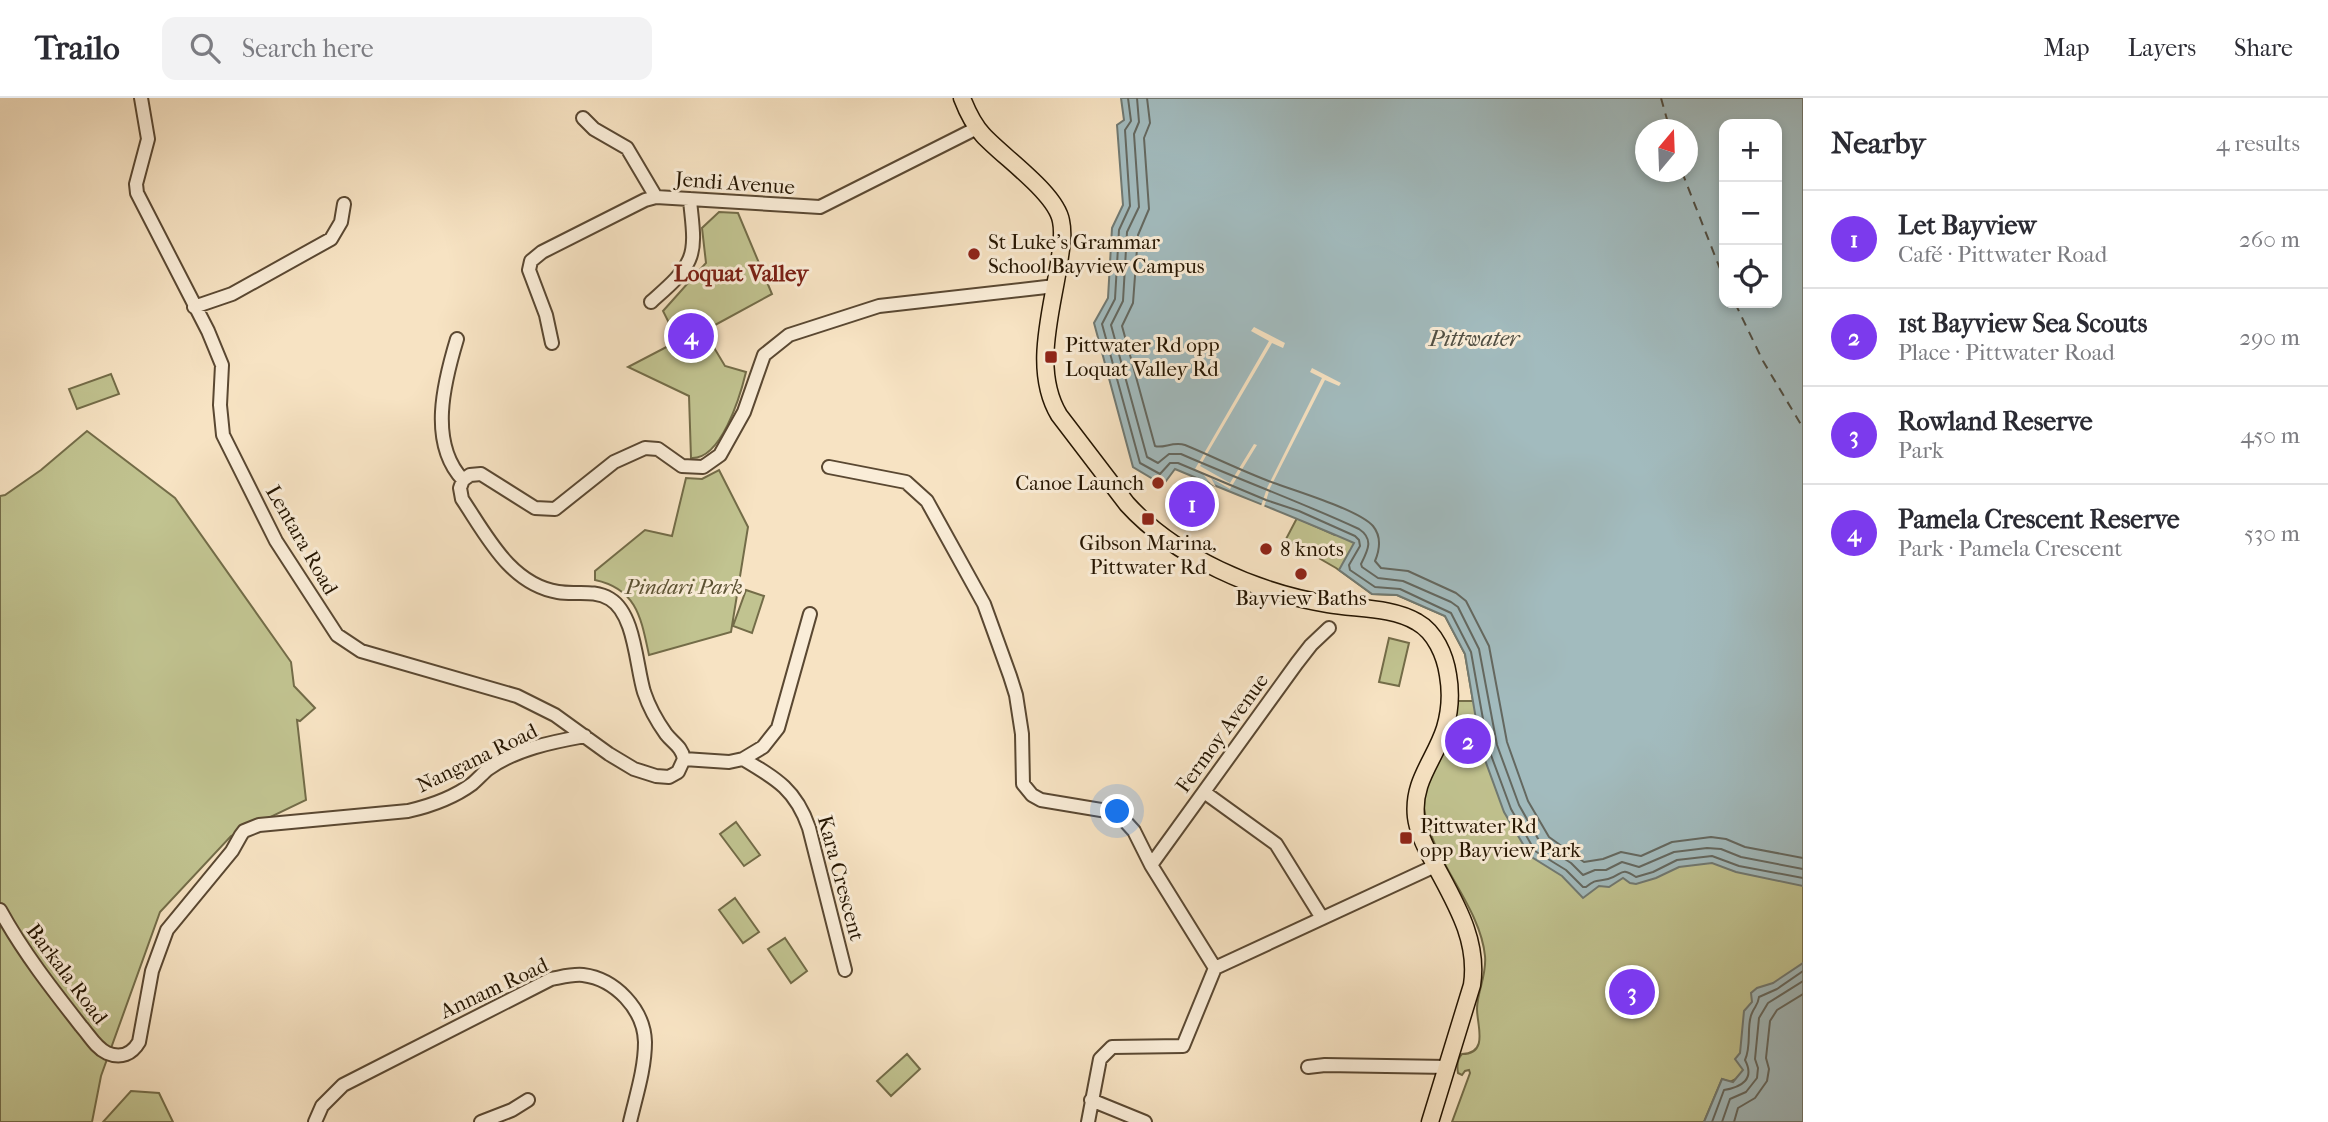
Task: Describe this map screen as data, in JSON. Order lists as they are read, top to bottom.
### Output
{
  "streets": {
    "street": [
      "Jendi Avenue",
      "Lentara Road",
      "Fermoy Avenue",
      "Nangana Road",
      "Kara Crescent",
      "Barkala Road",
      "Annam Road"
    ]
  },
  "crossings": [
    ["Lentara Road", "Nangana Road"],
    ["Nangana Road", "Barkala Road"]
  ],
  "districts": ["Loquat Valley"],
  "water": ["Pittwater"],
  "parks": ["Pindari Park"],
  "places": {
    "other": [
      "St Luke's Grammar School Bayview Campus",
      "Canoe Launch",
      "8 knots",
      "Bayview Baths"
    ],
    "transit": ["Pittwater Rd opp Loquat Valley Rd", "Gibson Marina, Pittwater Rd", "Pittwater Rd opp Bayview Park"]
  },
  "north": "top",
  "page": {
    "header": "Trailo",
    "search": "Search here",
    "nav": ["Map", "Layers", "Share"],
    "heading": ["Nearby", "4 results"],
    "map_buttons": ["+", "−"],
    "list": [
      {
        "mark": "1",
        "name": "Let Bayview",
        "note": "Café · Pittwater Road",
        "value": "260 m"
      },
      {
        "mark": "2",
        "name": "1st Bayview Sea Scouts",
        "note": "Place · Pittwater Road",
        "value": "290 m"
      },
      {
        "mark": "3",
        "name": "Rowland Reserve",
        "note": "Park",
        "value": "450 m"
      },
      {
        "mark": "4",
        "name": "Pamela Crescent Reserve",
        "note": "Park · Pamela Crescent",
        "value": "530 m"
      }
    ],
    "pins": [
      "4",
      "1",
      "2",
      "3"
    ]
  }
}
